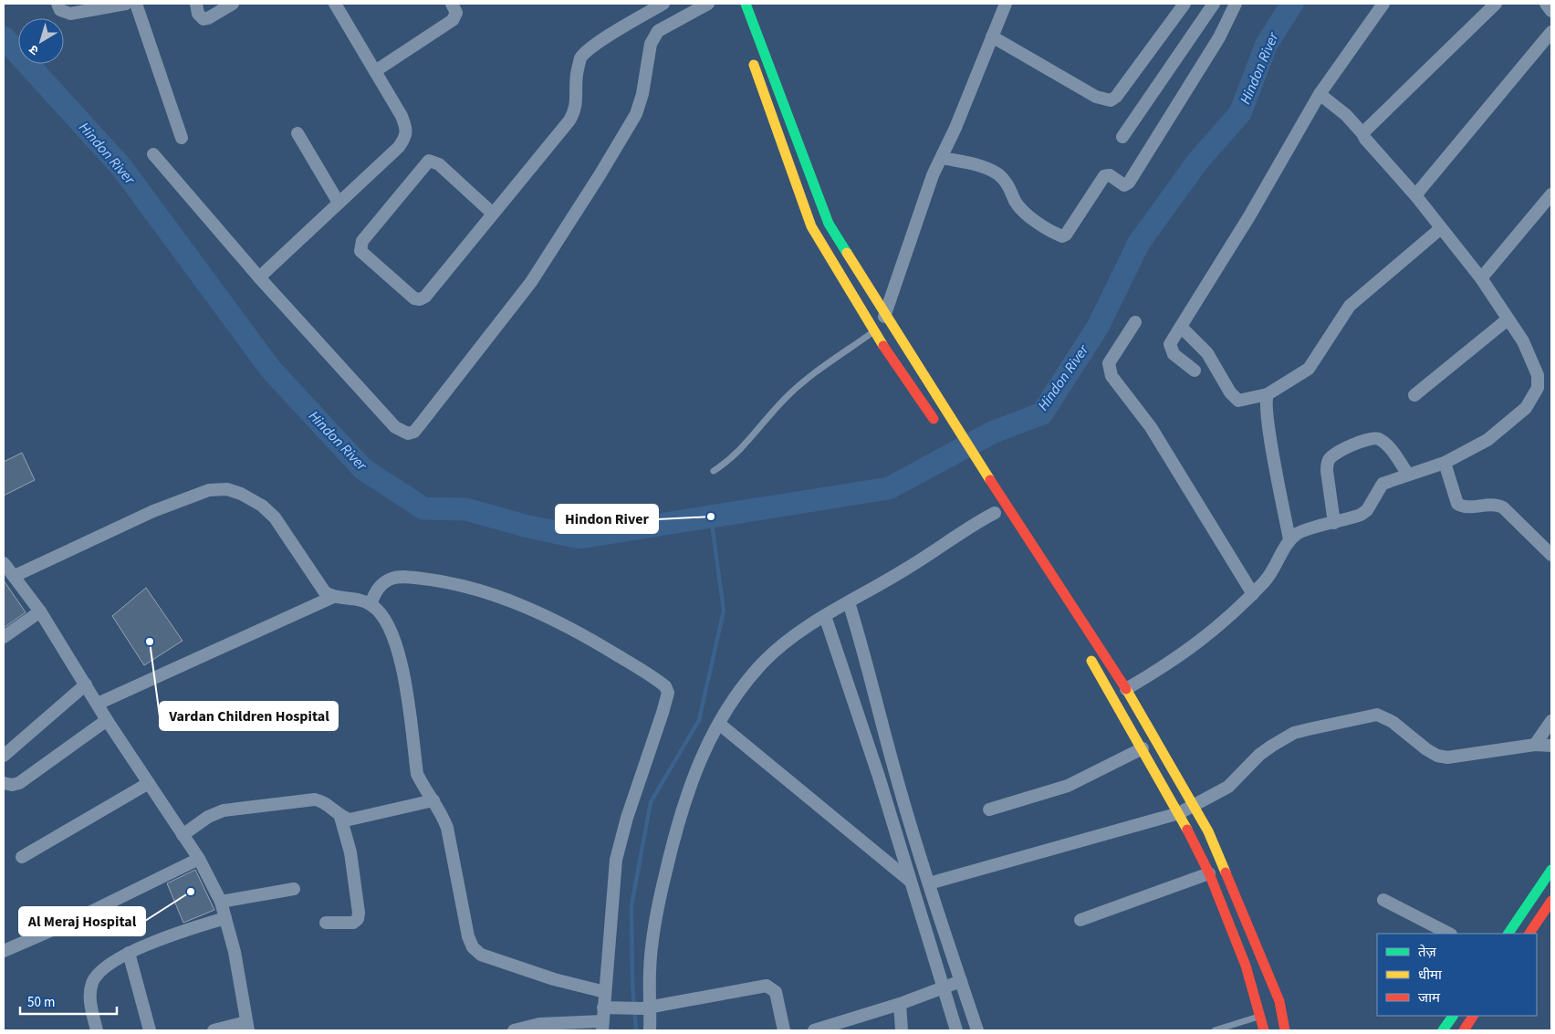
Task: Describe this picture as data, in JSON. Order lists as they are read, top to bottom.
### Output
{
  "water": ["Hindon River"],
  "places": ["Hindon River", "Vardan Children Hospital", "Al Meraj Hospital"],
  "legend": ["तेज़", "धीमा", "जाम"],
  "scale_bar": "50 m",
  "north": "bottom left"
}
